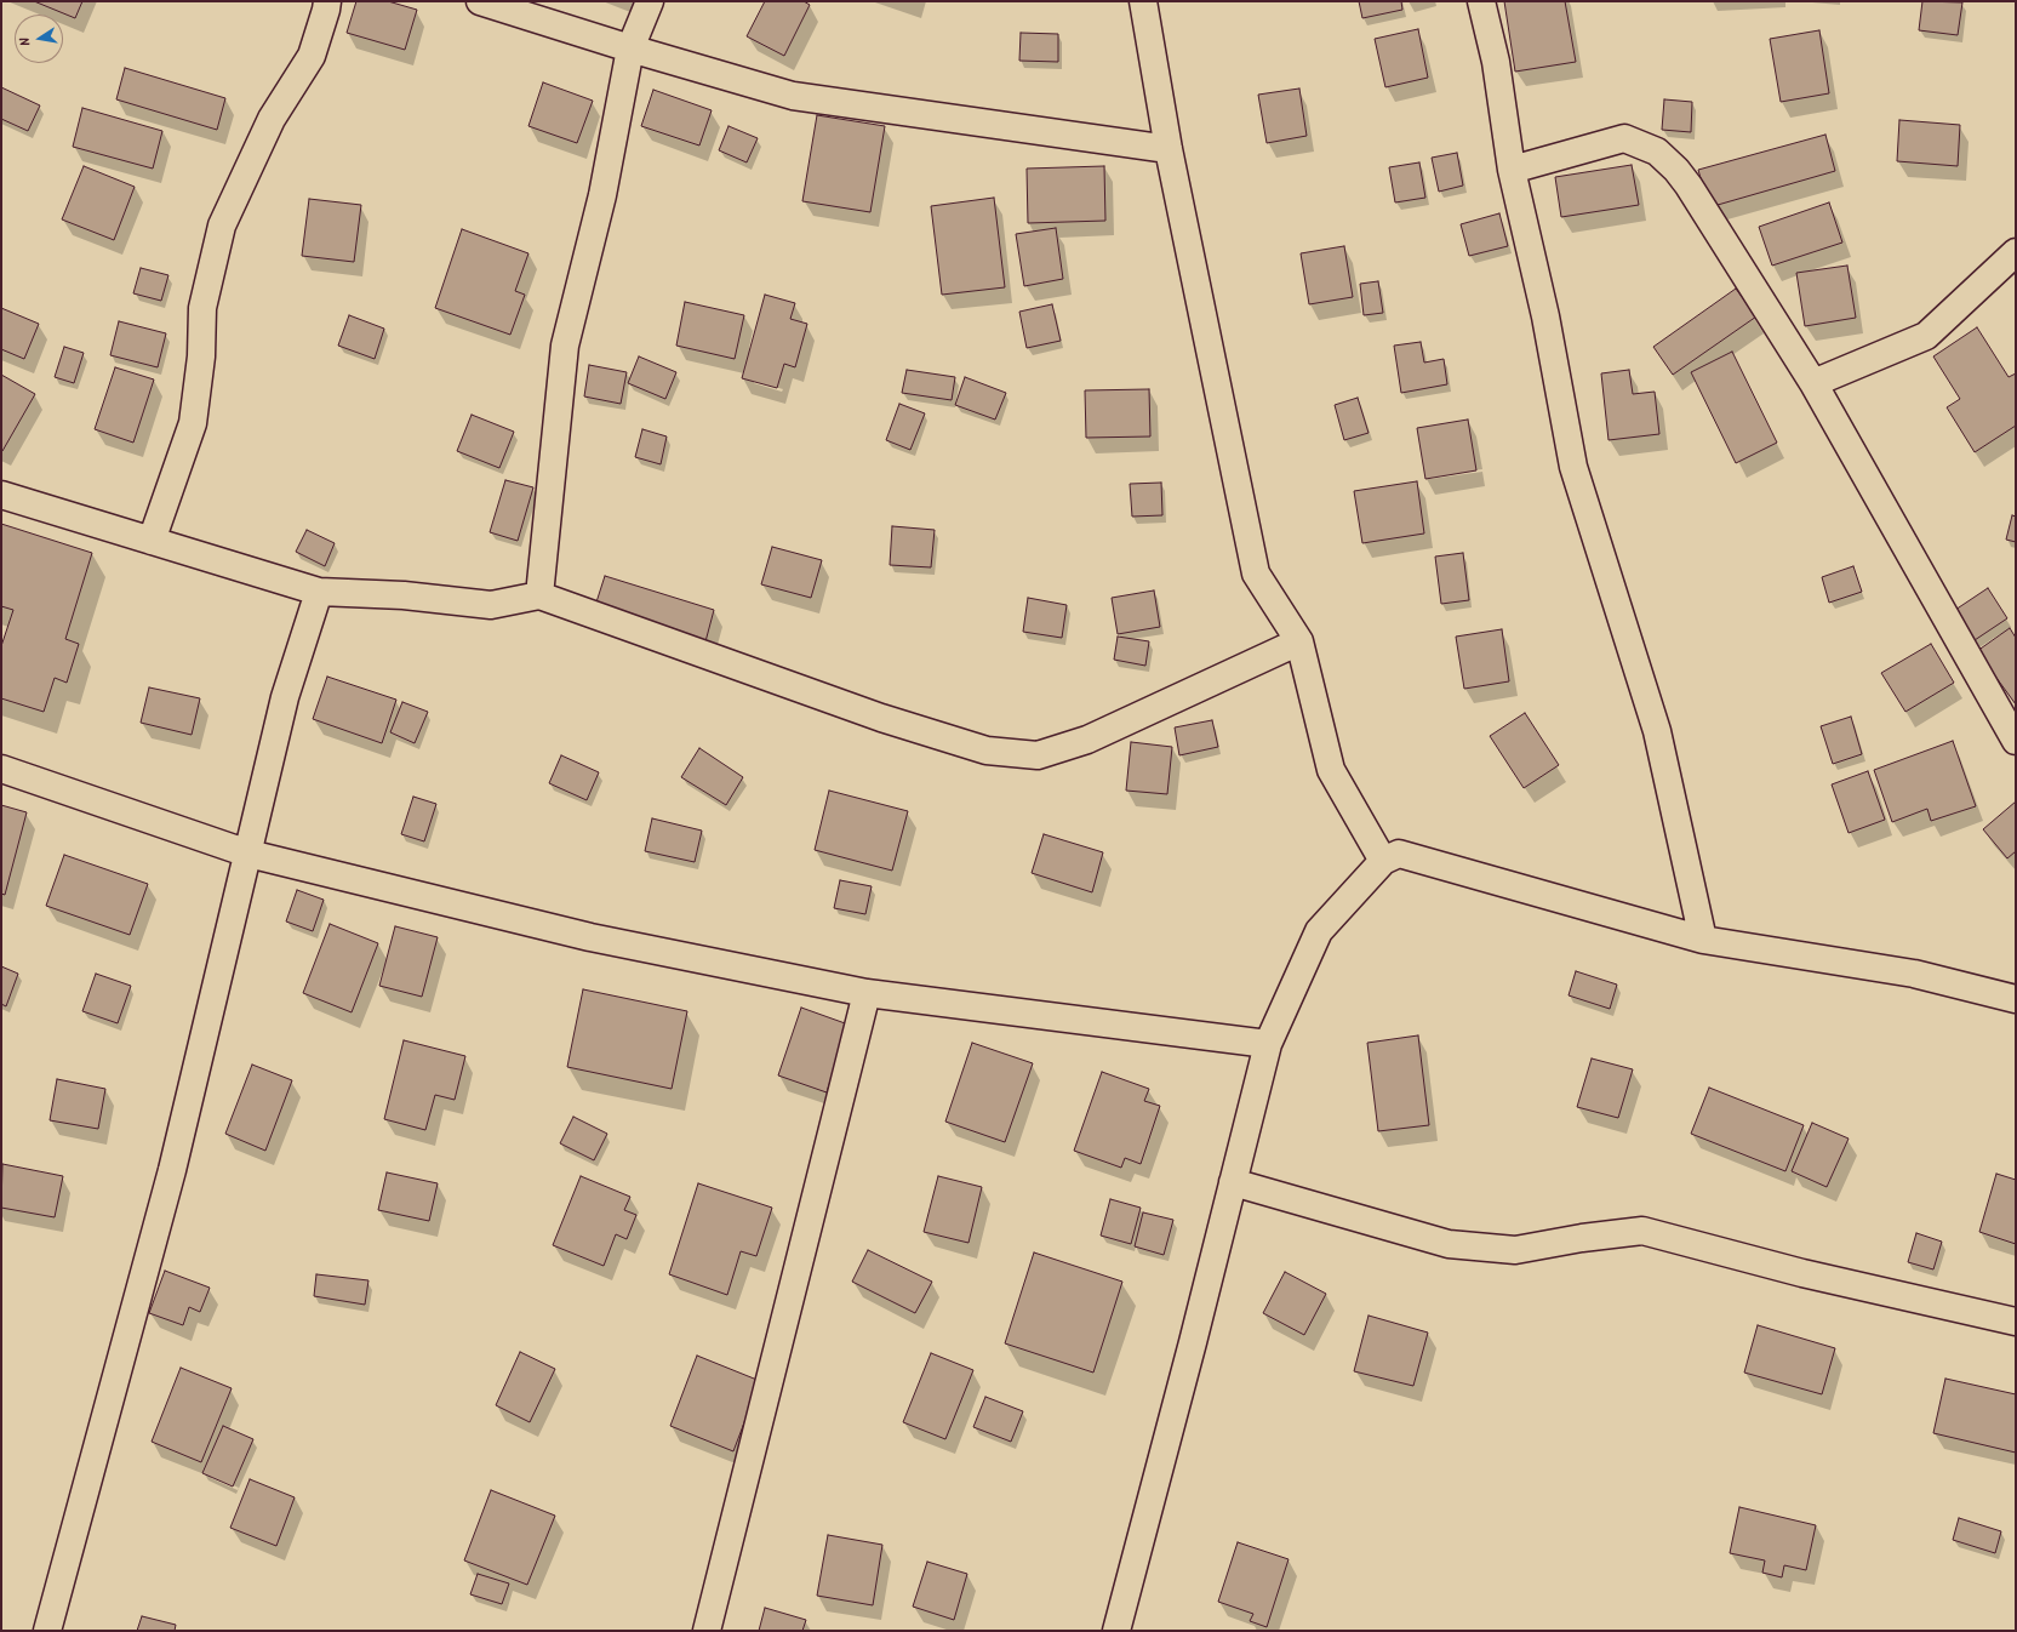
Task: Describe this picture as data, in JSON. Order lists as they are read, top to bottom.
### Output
{
  "north": "left"
}
